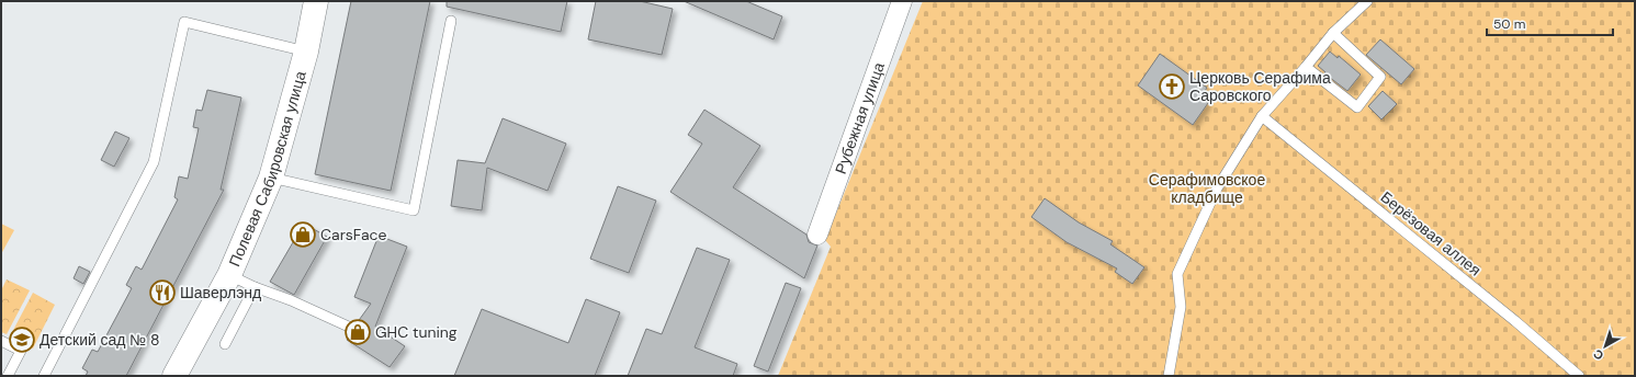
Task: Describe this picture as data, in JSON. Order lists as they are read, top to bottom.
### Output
{
  "streets": {
    "street": ["Рубежная улица", "Полевая Сабировская улица"],
    "lane": ["Берёзовая аллея"]
  },
  "parks": ["Серафимовское кладбище"],
  "places": {
    "church": ["Церковь Серафима Саровского"],
    "shop": ["CarsFace", "GHC tuning"],
    "restaurant": ["Шаверлэнд"],
    "school or university": ["Детский сад № 8"]
  },
  "scale_bar": "50 m",
  "north": "bottom left"
}
